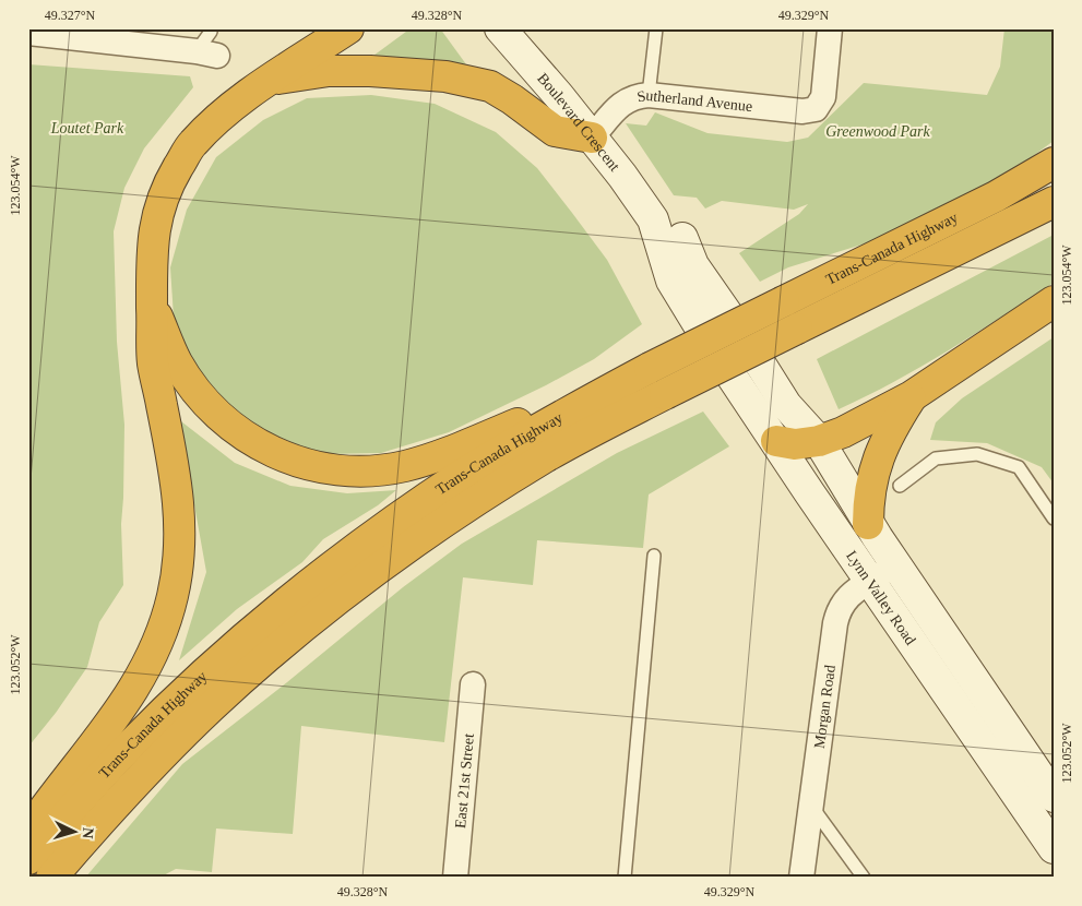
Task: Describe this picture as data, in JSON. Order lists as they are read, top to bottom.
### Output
{
  "streets": {
    "highway": ["Trans-Canada Highway"],
    "main road": ["Boulevard Crescent", "Lynn Valley Road"],
    "street": ["Sutherland Avenue", "Morgan Road", "East 21st Street"]
  },
  "crossings": [
    ["Sutherland Avenue", "Boulevard Crescent"],
    ["Boulevard Crescent", "Lynn Valley Road"],
    ["Lynn Valley Road", "Morgan Road"]
  ],
  "parks": ["Loutet Park", "Greenwood Park"],
  "north": "right",
  "coordinates": [
    "49.327°N",
    "49.328°N",
    "49.329°N",
    "123.054°W",
    "123.052°W"
  ]
}
